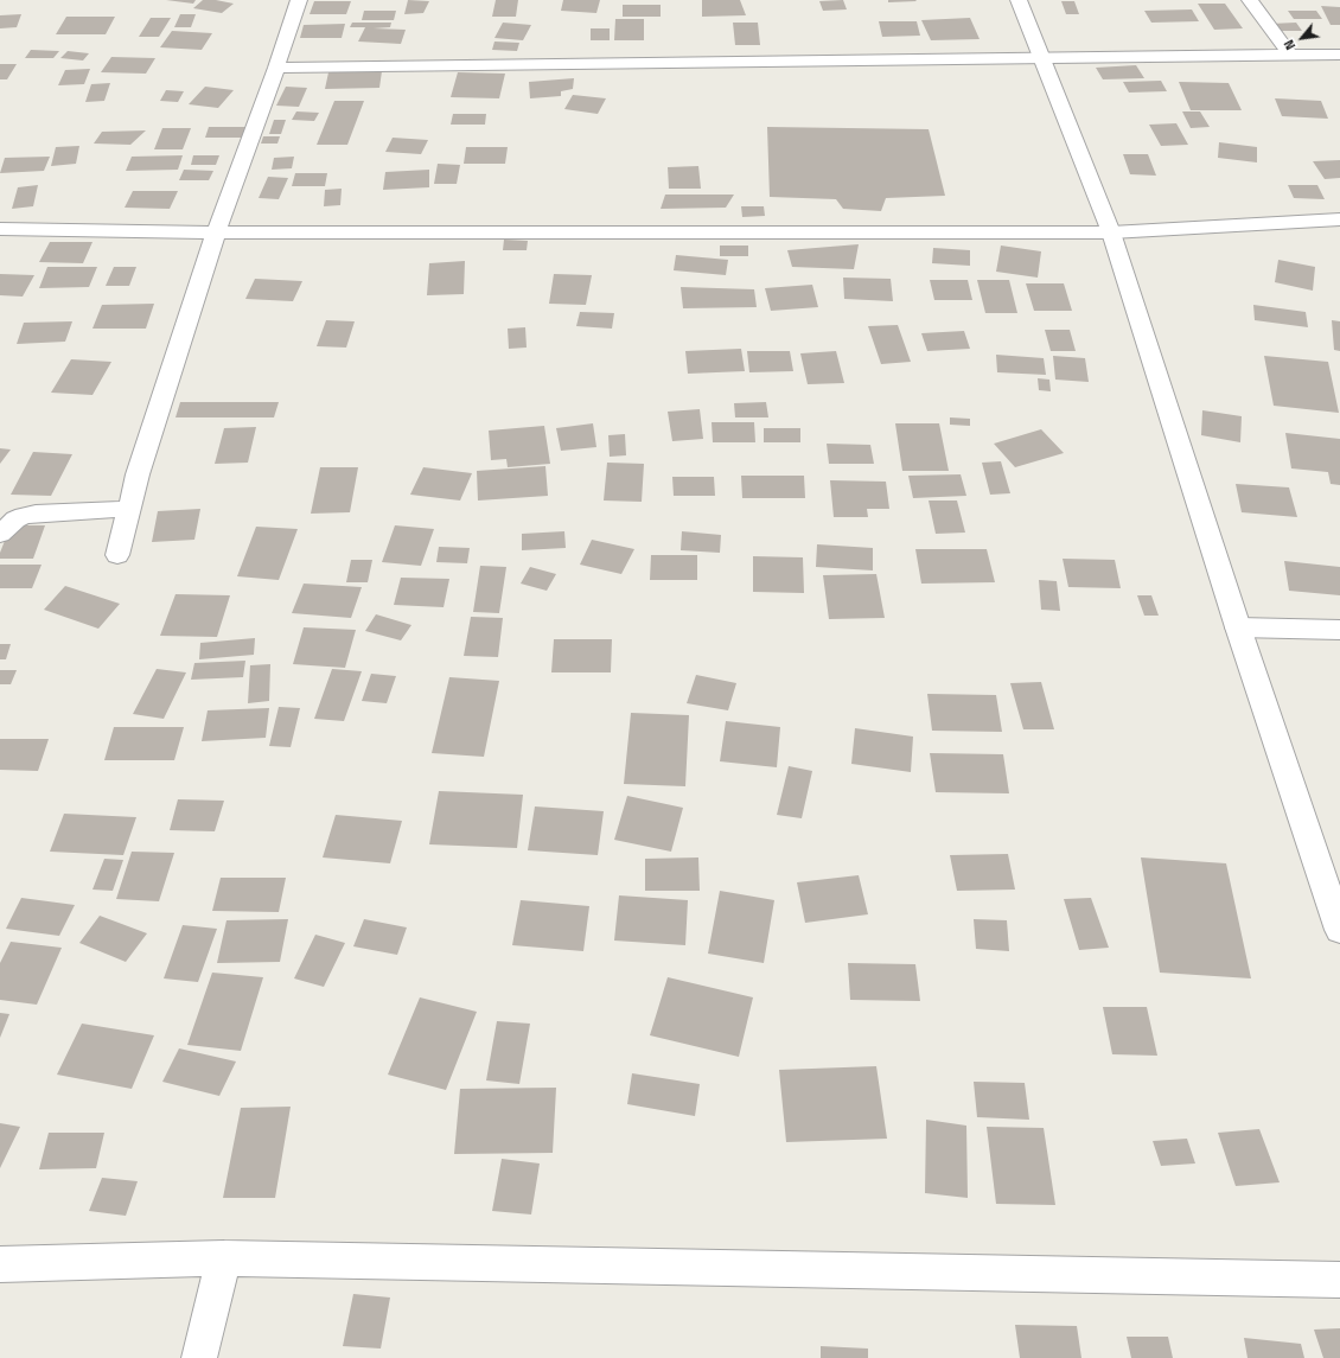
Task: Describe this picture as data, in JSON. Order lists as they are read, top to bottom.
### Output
{
  "north": "bottom left"
}
